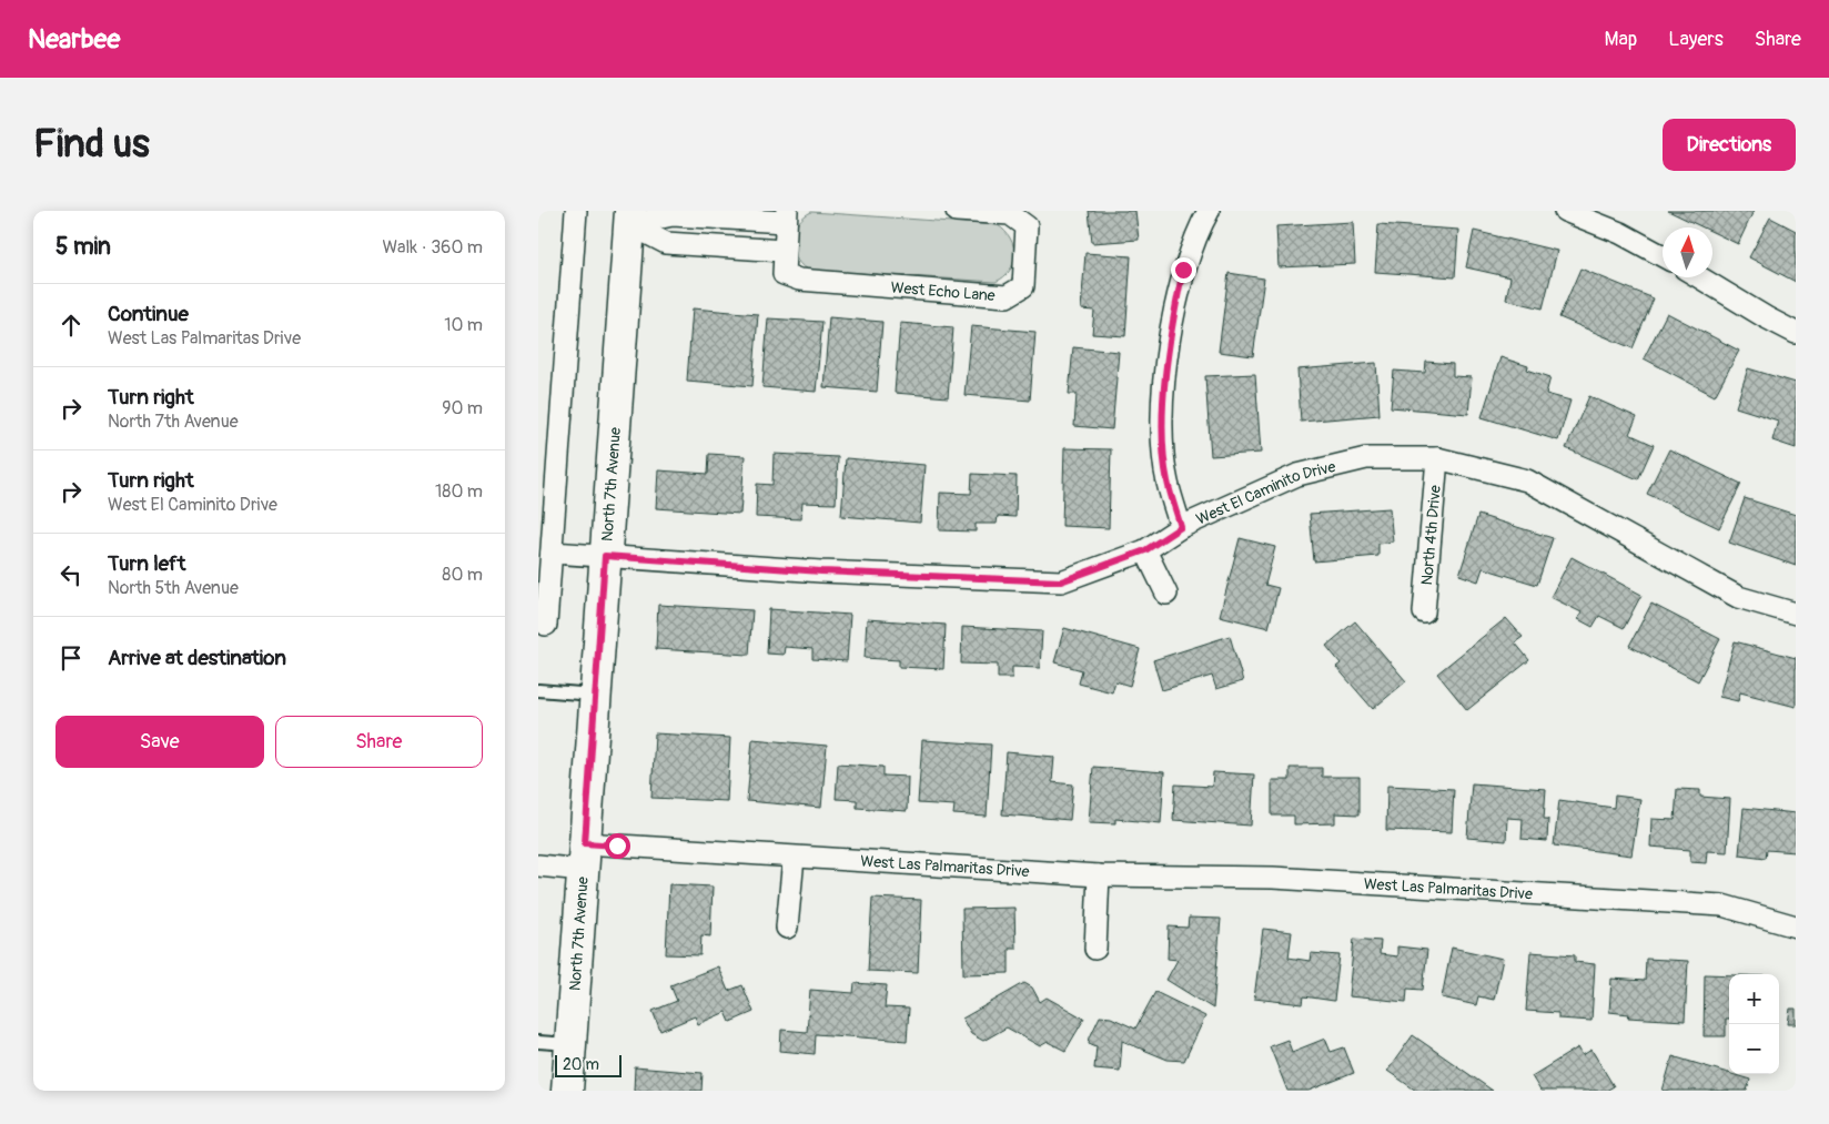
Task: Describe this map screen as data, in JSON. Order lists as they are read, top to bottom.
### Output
{
  "streets": {
    "main road": ["North 7th Avenue"],
    "street": [
      "West Echo Lane",
      "West El Caminito Drive",
      "North 4th Drive",
      "West Las Palmaritas Drive"
    ]
  },
  "crossings": [
    ["West Echo Lane", "North 7th Avenue"],
    ["North 7th Avenue", "West El Caminito Drive"],
    ["North 7th Avenue", "West Las Palmaritas Drive"],
    ["West El Caminito Drive", "North 4th Drive"]
  ],
  "scale_bar": "20 m",
  "north": "top",
  "page": {
    "header": "Nearbee",
    "nav": ["Map", "Layers", "Share"],
    "buttons": [
      "Directions",
      ["Save", "Share"]
    ],
    "title": "Find us",
    "heading": ["5 min", "Walk · 360 m"],
    "list": [
      ["Continue", "West Las Palmaritas Drive", "10 m"],
      ["Turn right", "North 7th Avenue", "90 m"],
      ["Turn right", "West El Caminito Drive", "180 m"],
      ["Turn left", "North 5th Avenue", "80 m"],
      "Arrive at destination"
    ],
    "map_buttons": ["+", "−"],
    "scale": "20 m"
  }
}
